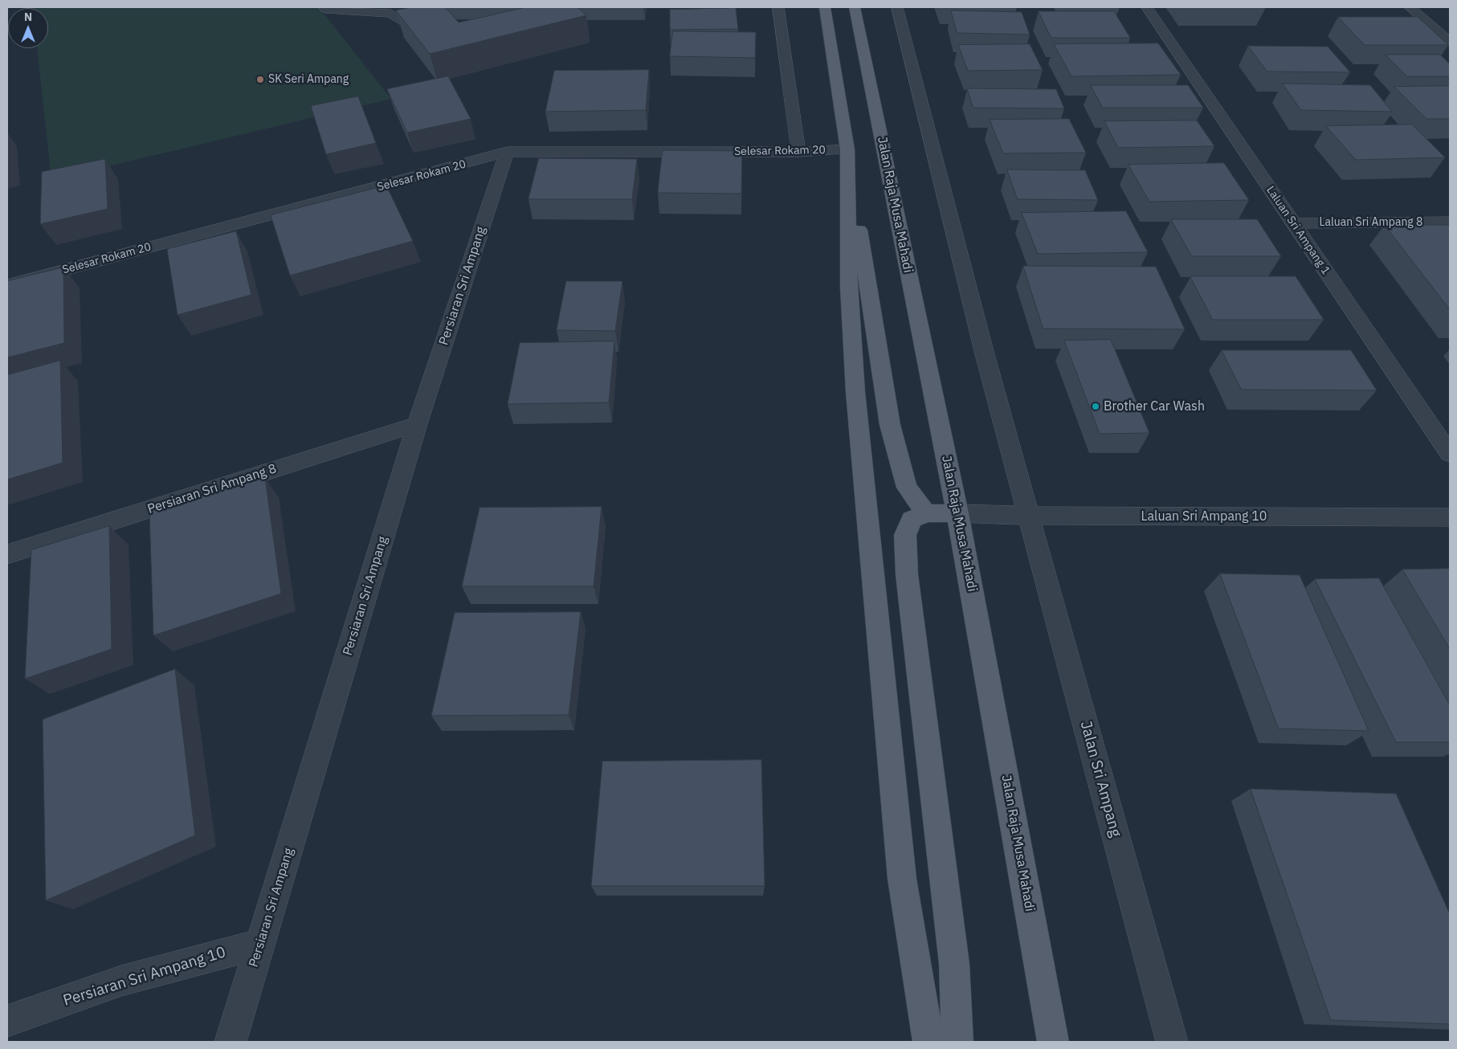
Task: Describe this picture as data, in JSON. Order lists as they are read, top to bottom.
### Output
{
  "streets": {
    "main road": ["Jalan Raja Musa Mahadi"],
    "street": [
      "Selesar Rokam 20",
      "Laluan Sri Ampang 8",
      "Laluan Sri Ampang 1",
      "Persiaran Sri Ampang",
      "Persiaran Sri Ampang 8",
      "Laluan Sri Ampang 10",
      "Jalan Sri Ampang",
      "Persiaran Sri Ampang 10"
    ]
  },
  "crossings": [
    ["Selesar Rokam 20", "Persiaran Sri Ampang"],
    ["Jalan Raja Musa Mahadi", "Laluan Sri Ampang 10"],
    ["Laluan Sri Ampang 8", "Laluan Sri Ampang 1"],
    ["Persiaran Sri Ampang", "Persiaran Sri Ampang 8"],
    ["Persiaran Sri Ampang", "Persiaran Sri Ampang 10"],
    ["Laluan Sri Ampang 10", "Jalan Sri Ampang"]
  ],
  "places": ["SK Seri Ampang", "Brother Car Wash"],
  "north": "top"
}
